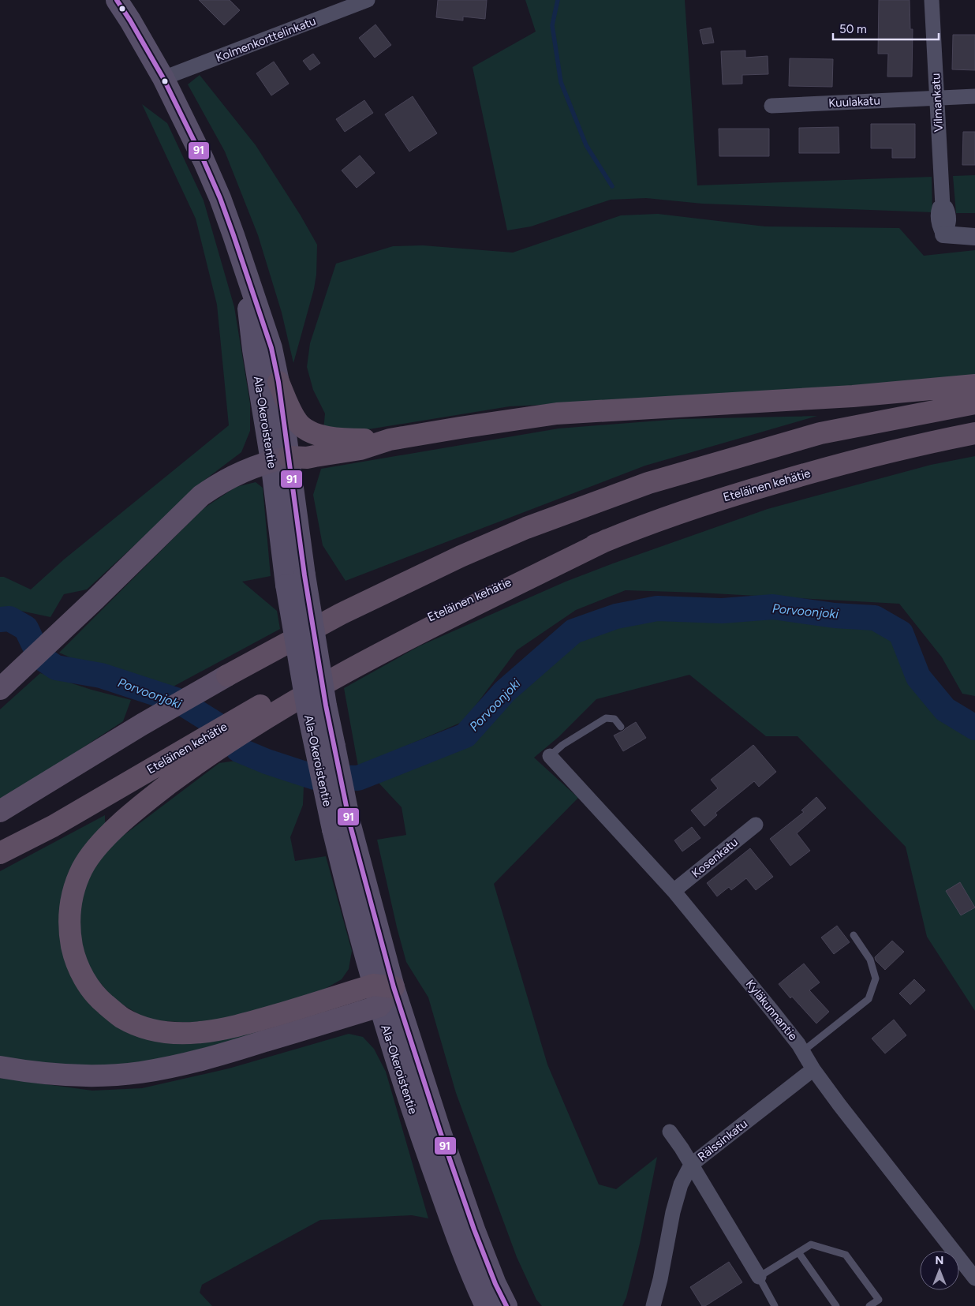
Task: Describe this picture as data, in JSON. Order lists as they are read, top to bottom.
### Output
{
  "streets": {
    "highway": ["Eteläinen kehätie"],
    "main road": ["Ala-Okeroistentie"],
    "street": [
      "Kolmenkorttelinkatu",
      "Kuulakatu",
      "Vilmankatu",
      "Kosenkatu",
      "Kyläkunnantie",
      "Rälssinkatu"
    ]
  },
  "crossings": [
    ["Kolmenkorttelinkatu", "Ala-Okeroistentie"],
    ["Kuulakatu", "Vilmankatu"],
    ["Kosenkatu", "Kyläkunnantie"],
    ["Kyläkunnantie", "Rälssinkatu"]
  ],
  "water": ["Porvoonjoki"],
  "lines": ["transit line 91"],
  "scale_bar": "50 m",
  "north": "top"
}
